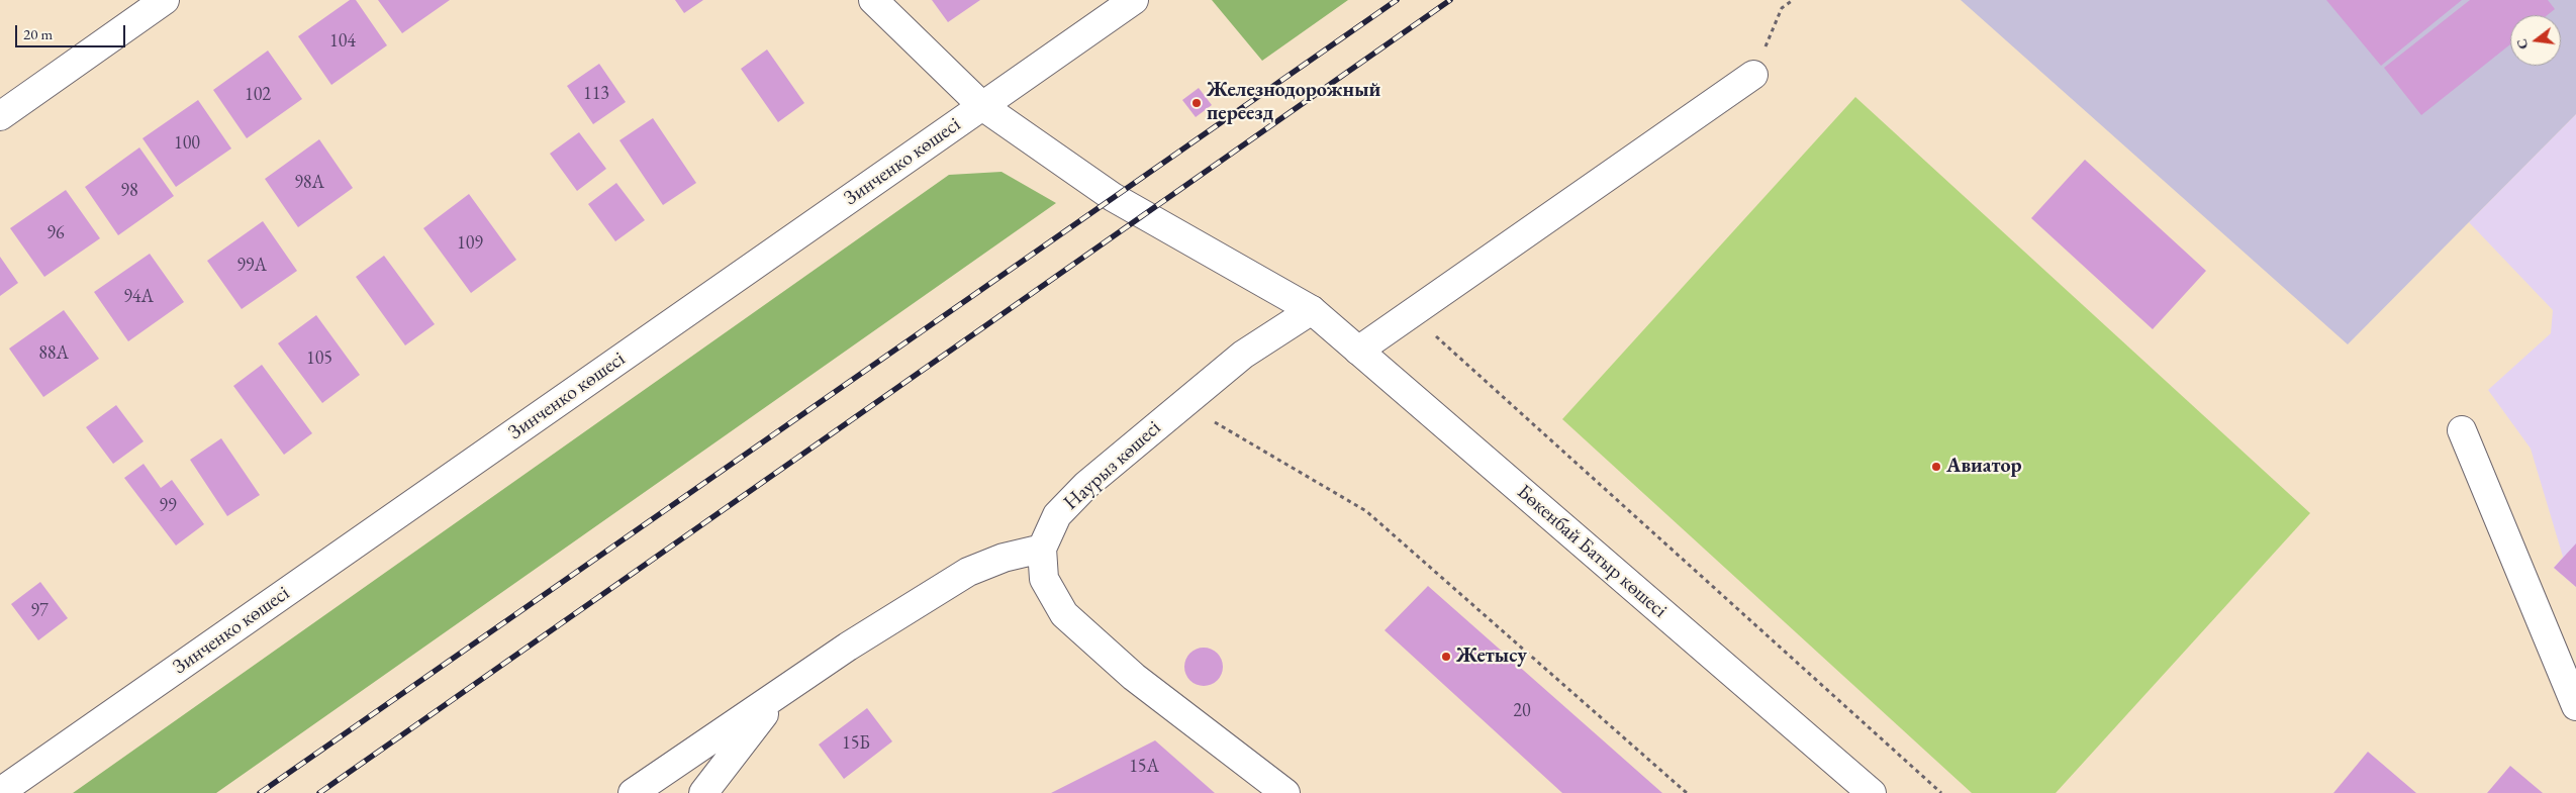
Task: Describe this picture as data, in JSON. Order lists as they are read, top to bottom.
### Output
{
  "streets": {
    "street": ["Зинченко көшесі", "Наурыз көшесі", "Бөкенбай Батыр көшесі"]
  },
  "crossings": [
    ["Зинченко көшесі", "Бөкенбай Батыр көшесі"],
    ["Наурыз көшесі", "Бөкенбай Батыр көшесі"]
  ],
  "places": ["Железнодорожный переезд", "Авиатор", "Жетысу"],
  "house_numbers": [
    "104",
    "113",
    "102",
    "100",
    "98А",
    "98",
    "96",
    "109",
    "99А",
    "94А",
    "88А",
    "105",
    "99",
    "97",
    "20",
    "15Б",
    "15А"
  ],
  "scale_bar": "20 m",
  "north": "left"
}
